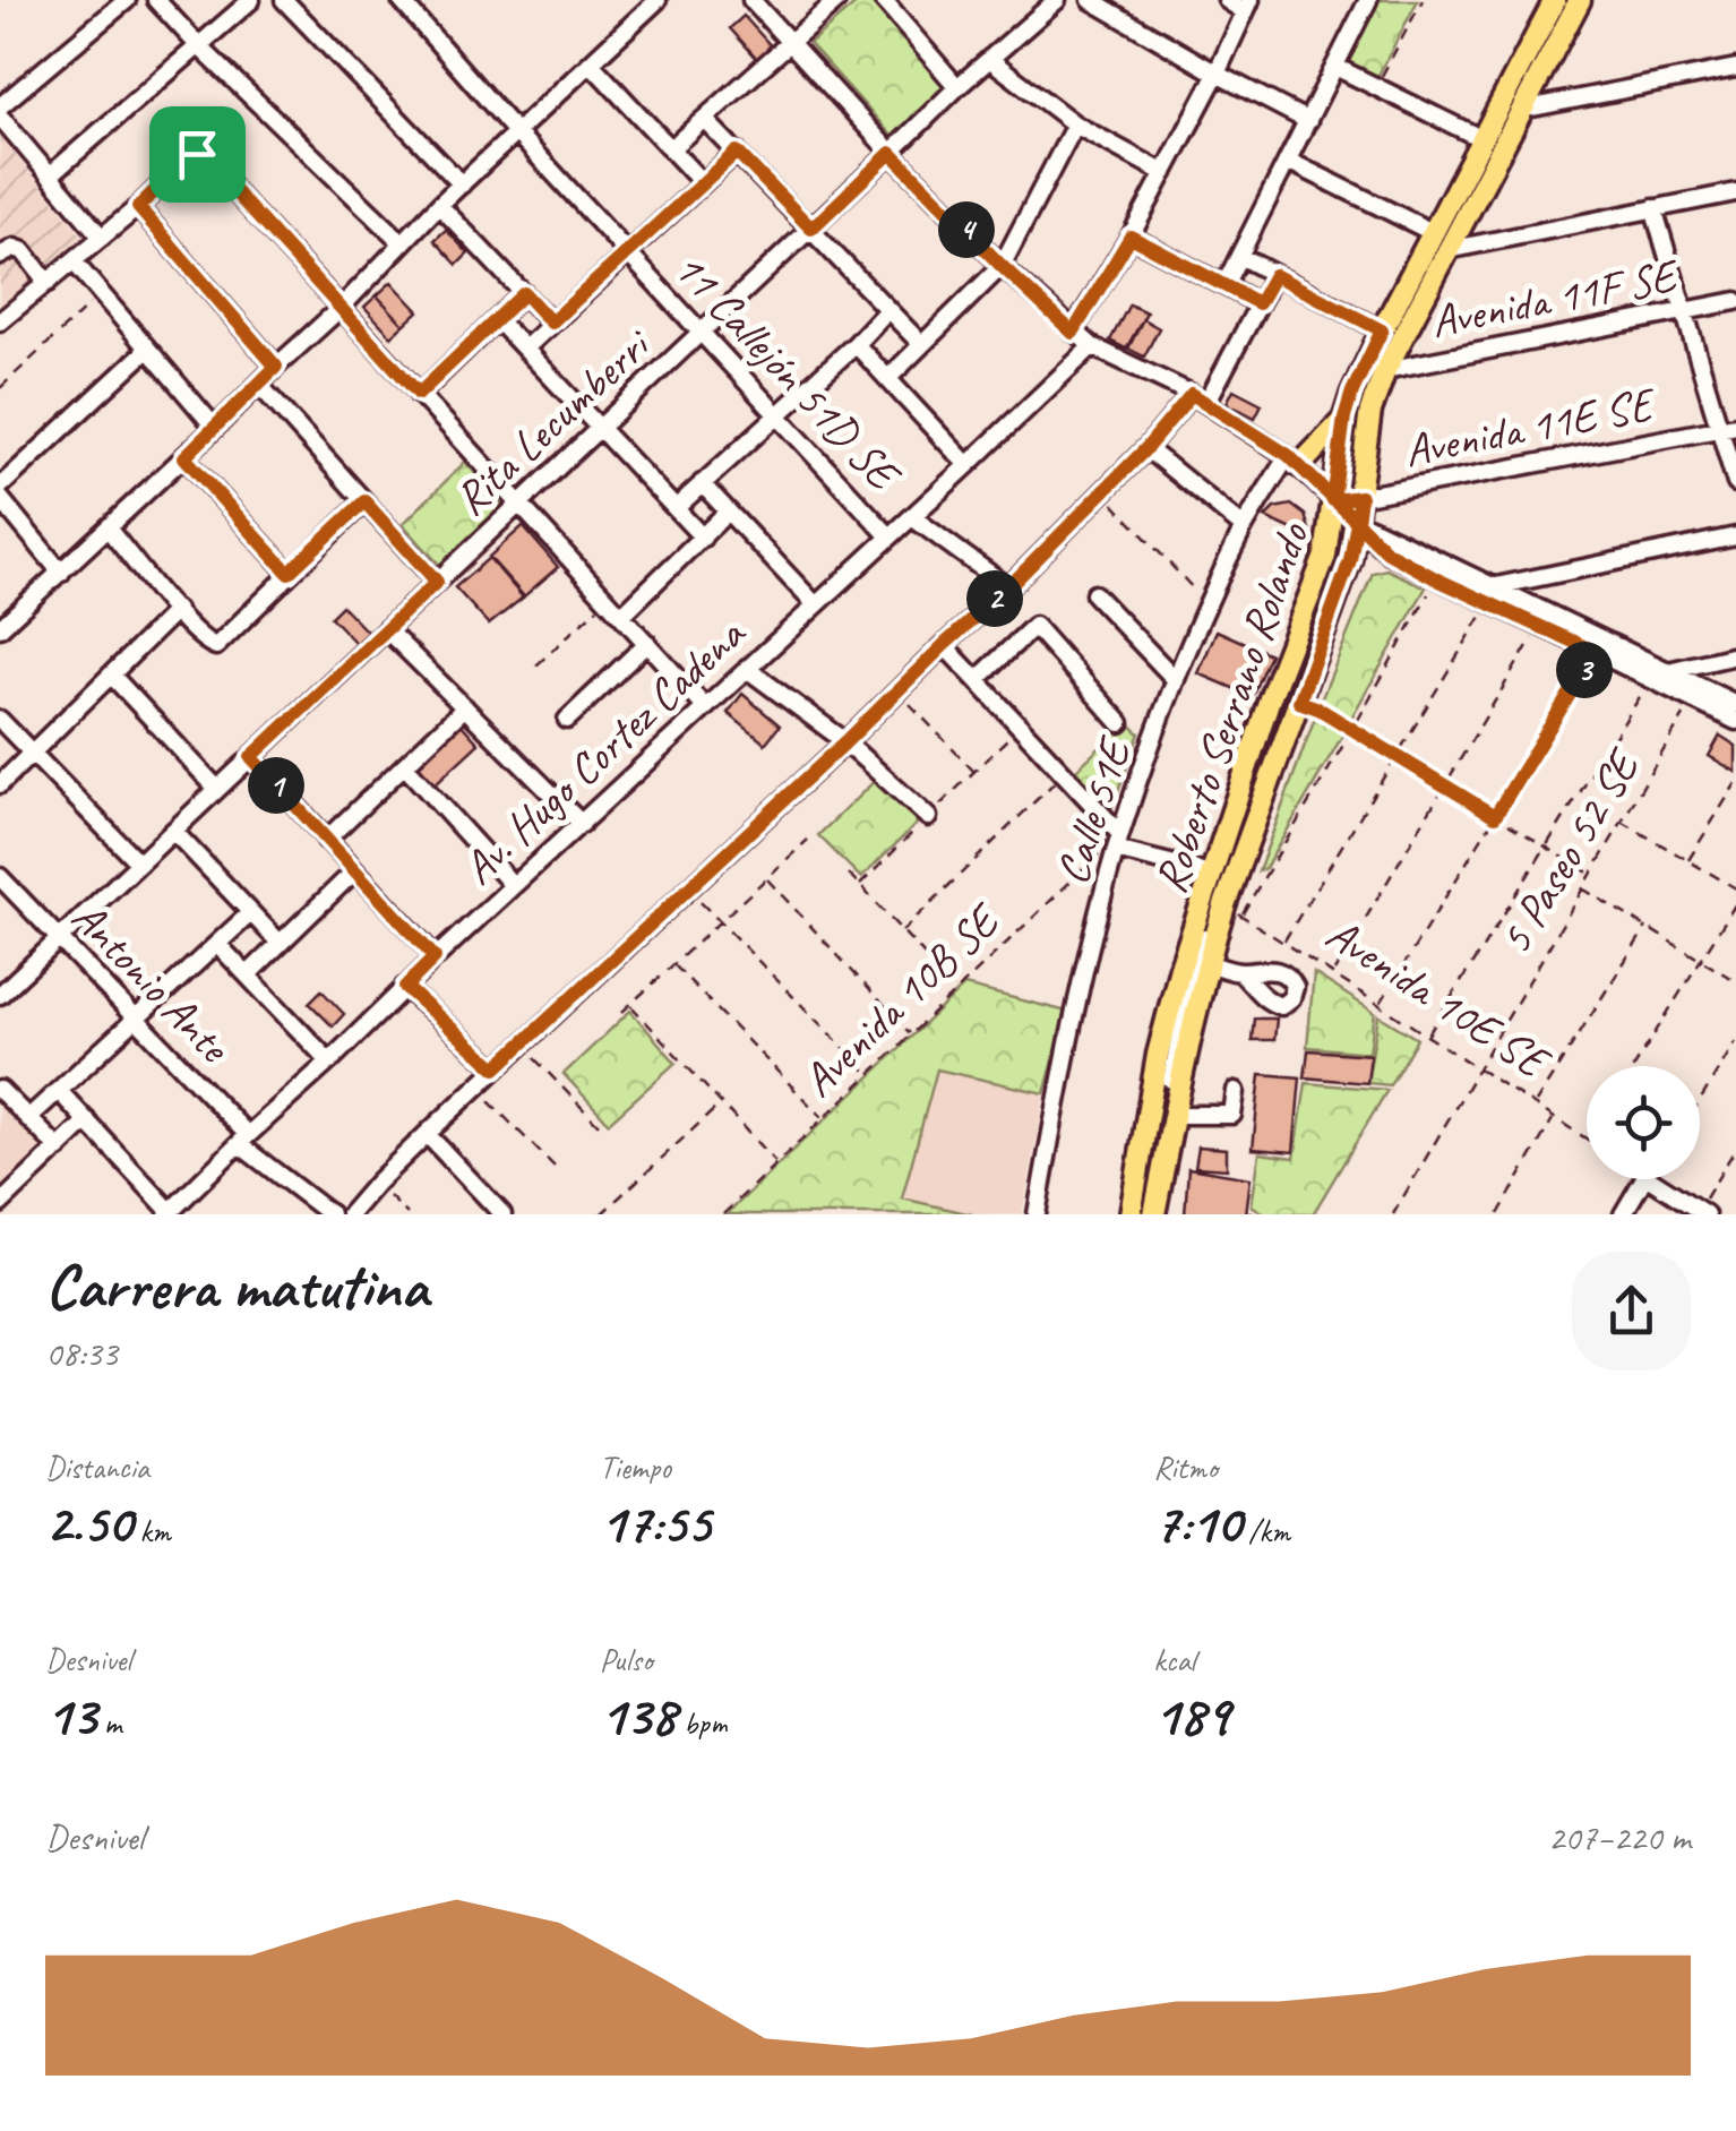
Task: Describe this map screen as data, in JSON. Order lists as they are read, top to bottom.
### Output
{
  "streets": {
    "main road": ["Roberto Serrano Rolando"],
    "street": [
      "Avenida 11F SE",
      "11 Callejón 51D SE",
      "Rita Lecumberri",
      "Avenida 11E SE",
      "Av. Hugo Cortez Cadena",
      "Calle 51E",
      "Antonio Ante"
    ],
    "path": ["5 Paseo 52 SE", "Avenida 10E SE", "Avenida 10B SE"]
  },
  "crossings": [
    ["Avenida 11F SE", "Roberto Serrano Rolando"],
    ["11 Callejón 51D SE", "Rita Lecumberri"],
    ["11 Callejón 51D SE", "Av. Hugo Cortez Cadena"],
    ["Rita Lecumberri", "Antonio Ante"],
    ["Avenida 11E SE", "Roberto Serrano Rolando"],
    ["Roberto Serrano Rolando", "Avenida 10E SE"],
    ["Av. Hugo Cortez Cadena", "Antonio Ante"],
    ["Calle 51E", "Avenida 10B SE"],
    ["5 Paseo 52 SE", "Avenida 10E SE"]
  ],
  "page": {
    "pins": [
      "4",
      "2",
      "3",
      "1"
    ],
    "heading": ["Carrera matutina", "08:33"],
    "stats": [
      ["Distancia", "2.50 km"],
      ["Tiempo", "17:55"],
      ["Ritmo", "7:10 /km"],
      ["Desnivel", "13 m"],
      ["Pulso", "138 bpm"],
      ["kcal", "189"]
    ],
    "chart": ["Desnivel", "207–220 m"]
  }
}
